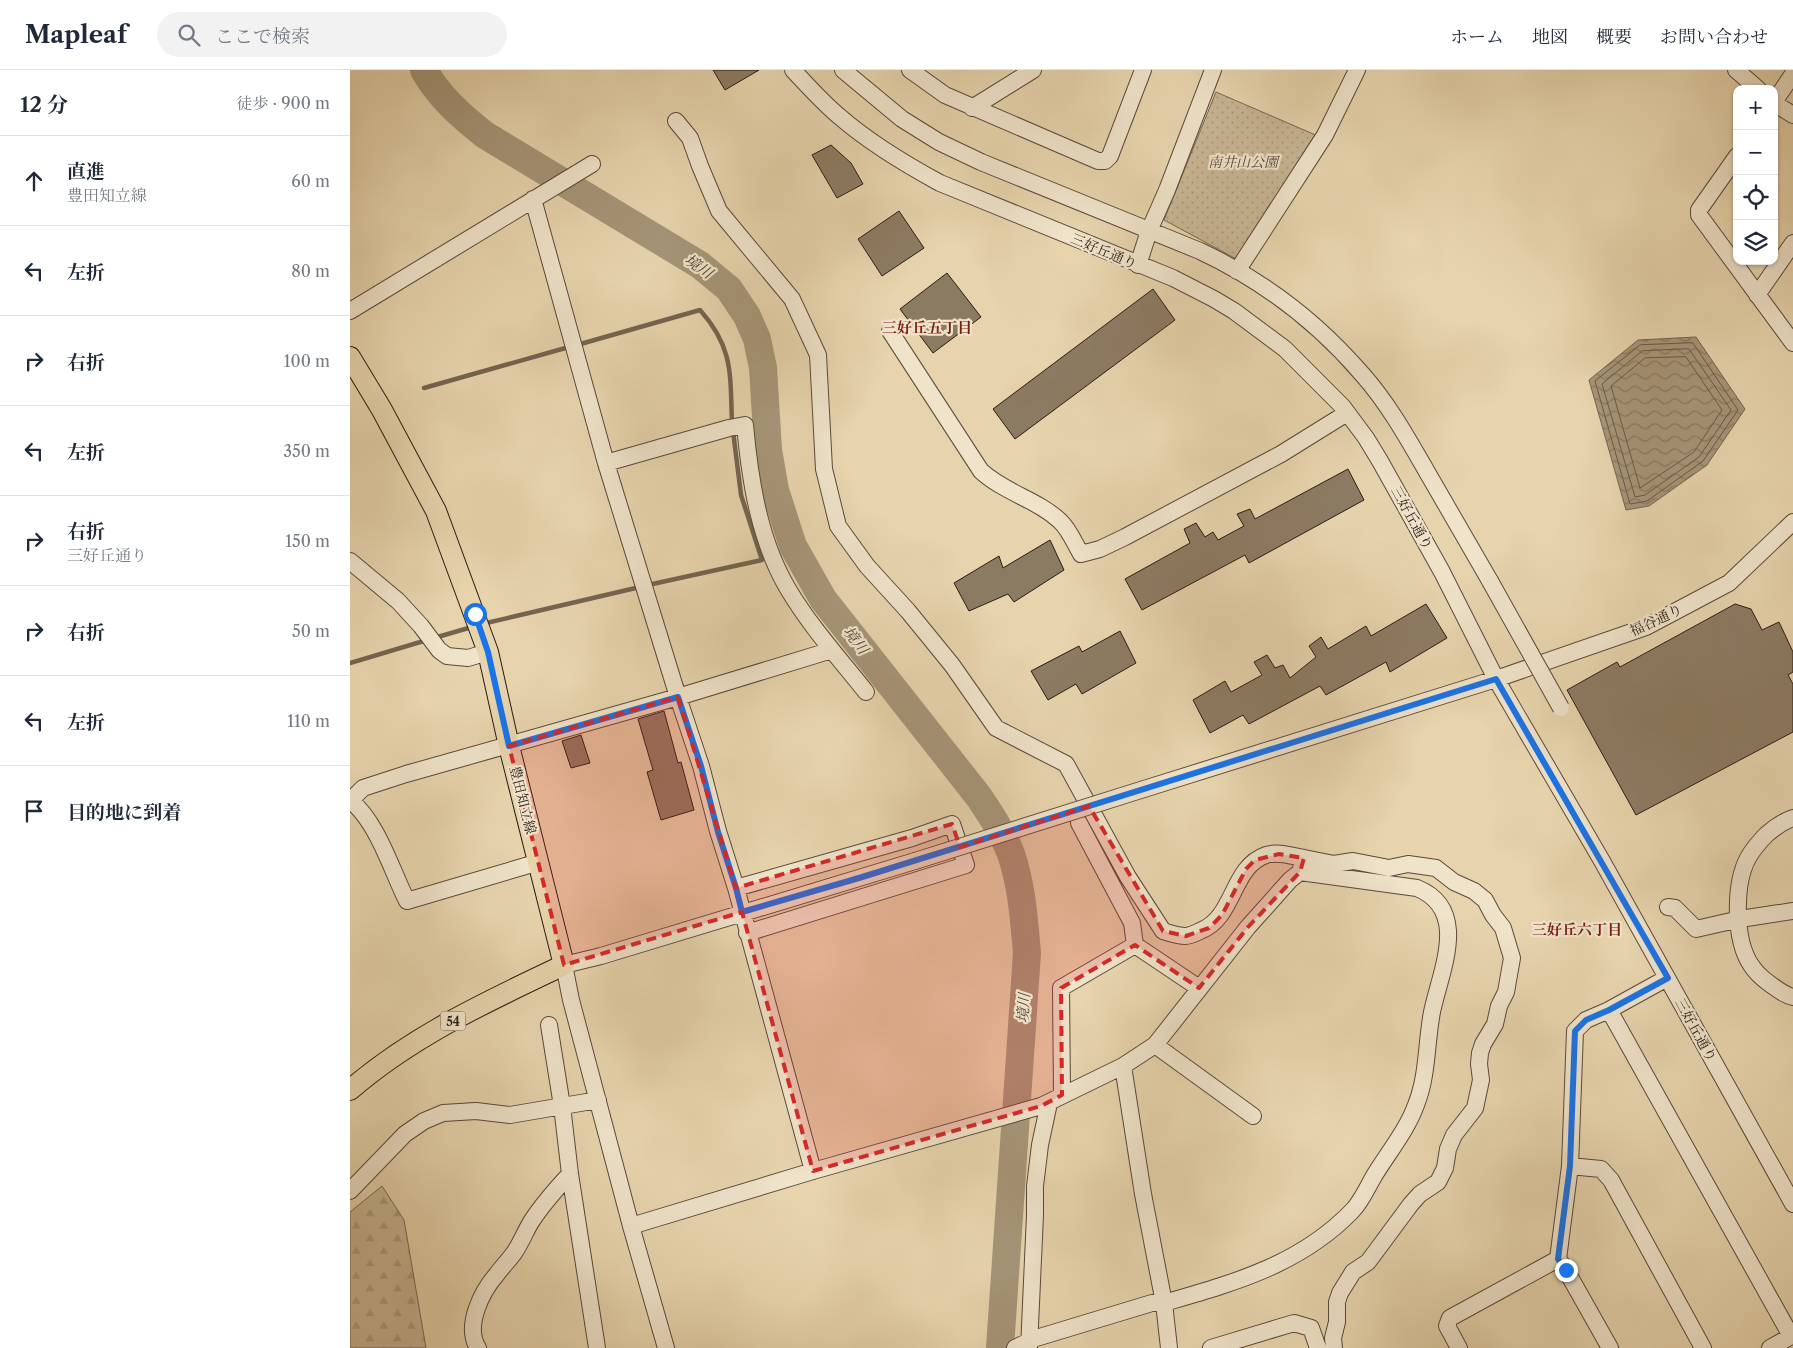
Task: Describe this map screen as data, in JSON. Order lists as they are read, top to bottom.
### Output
{
  "streets": {
    "main road": ["豊田知立線", "54"],
    "street": ["三好丘通り", "福谷通り"]
  },
  "crossings": [
    ["三好丘通り", "福谷通り"],
    ["福谷通り", "豊田知立線"],
    ["福谷通り", "54"],
    ["豊田知立線", "54"]
  ],
  "districts": ["三好丘五丁目", "三好丘六丁目"],
  "water": ["境川"],
  "parks": ["南井山公園"],
  "page": {
    "header": "Mapleaf",
    "search": "ここで検索",
    "nav": [
      "ホーム",
      "地図",
      "概要",
      "お問い合わせ"
    ],
    "heading": ["12 分", "徒歩 · 900 m"],
    "map_buttons": ["+", "−"],
    "list": [
      ["直進", "豊田知立線", "60 m"],
      ["左折", "80 m"],
      ["右折", "100 m"],
      ["左折", "350 m"],
      ["右折", "三好丘通り", "150 m"],
      ["右折", "50 m"],
      ["左折", "110 m"],
      "目的地に到着"
    ]
  }
}
